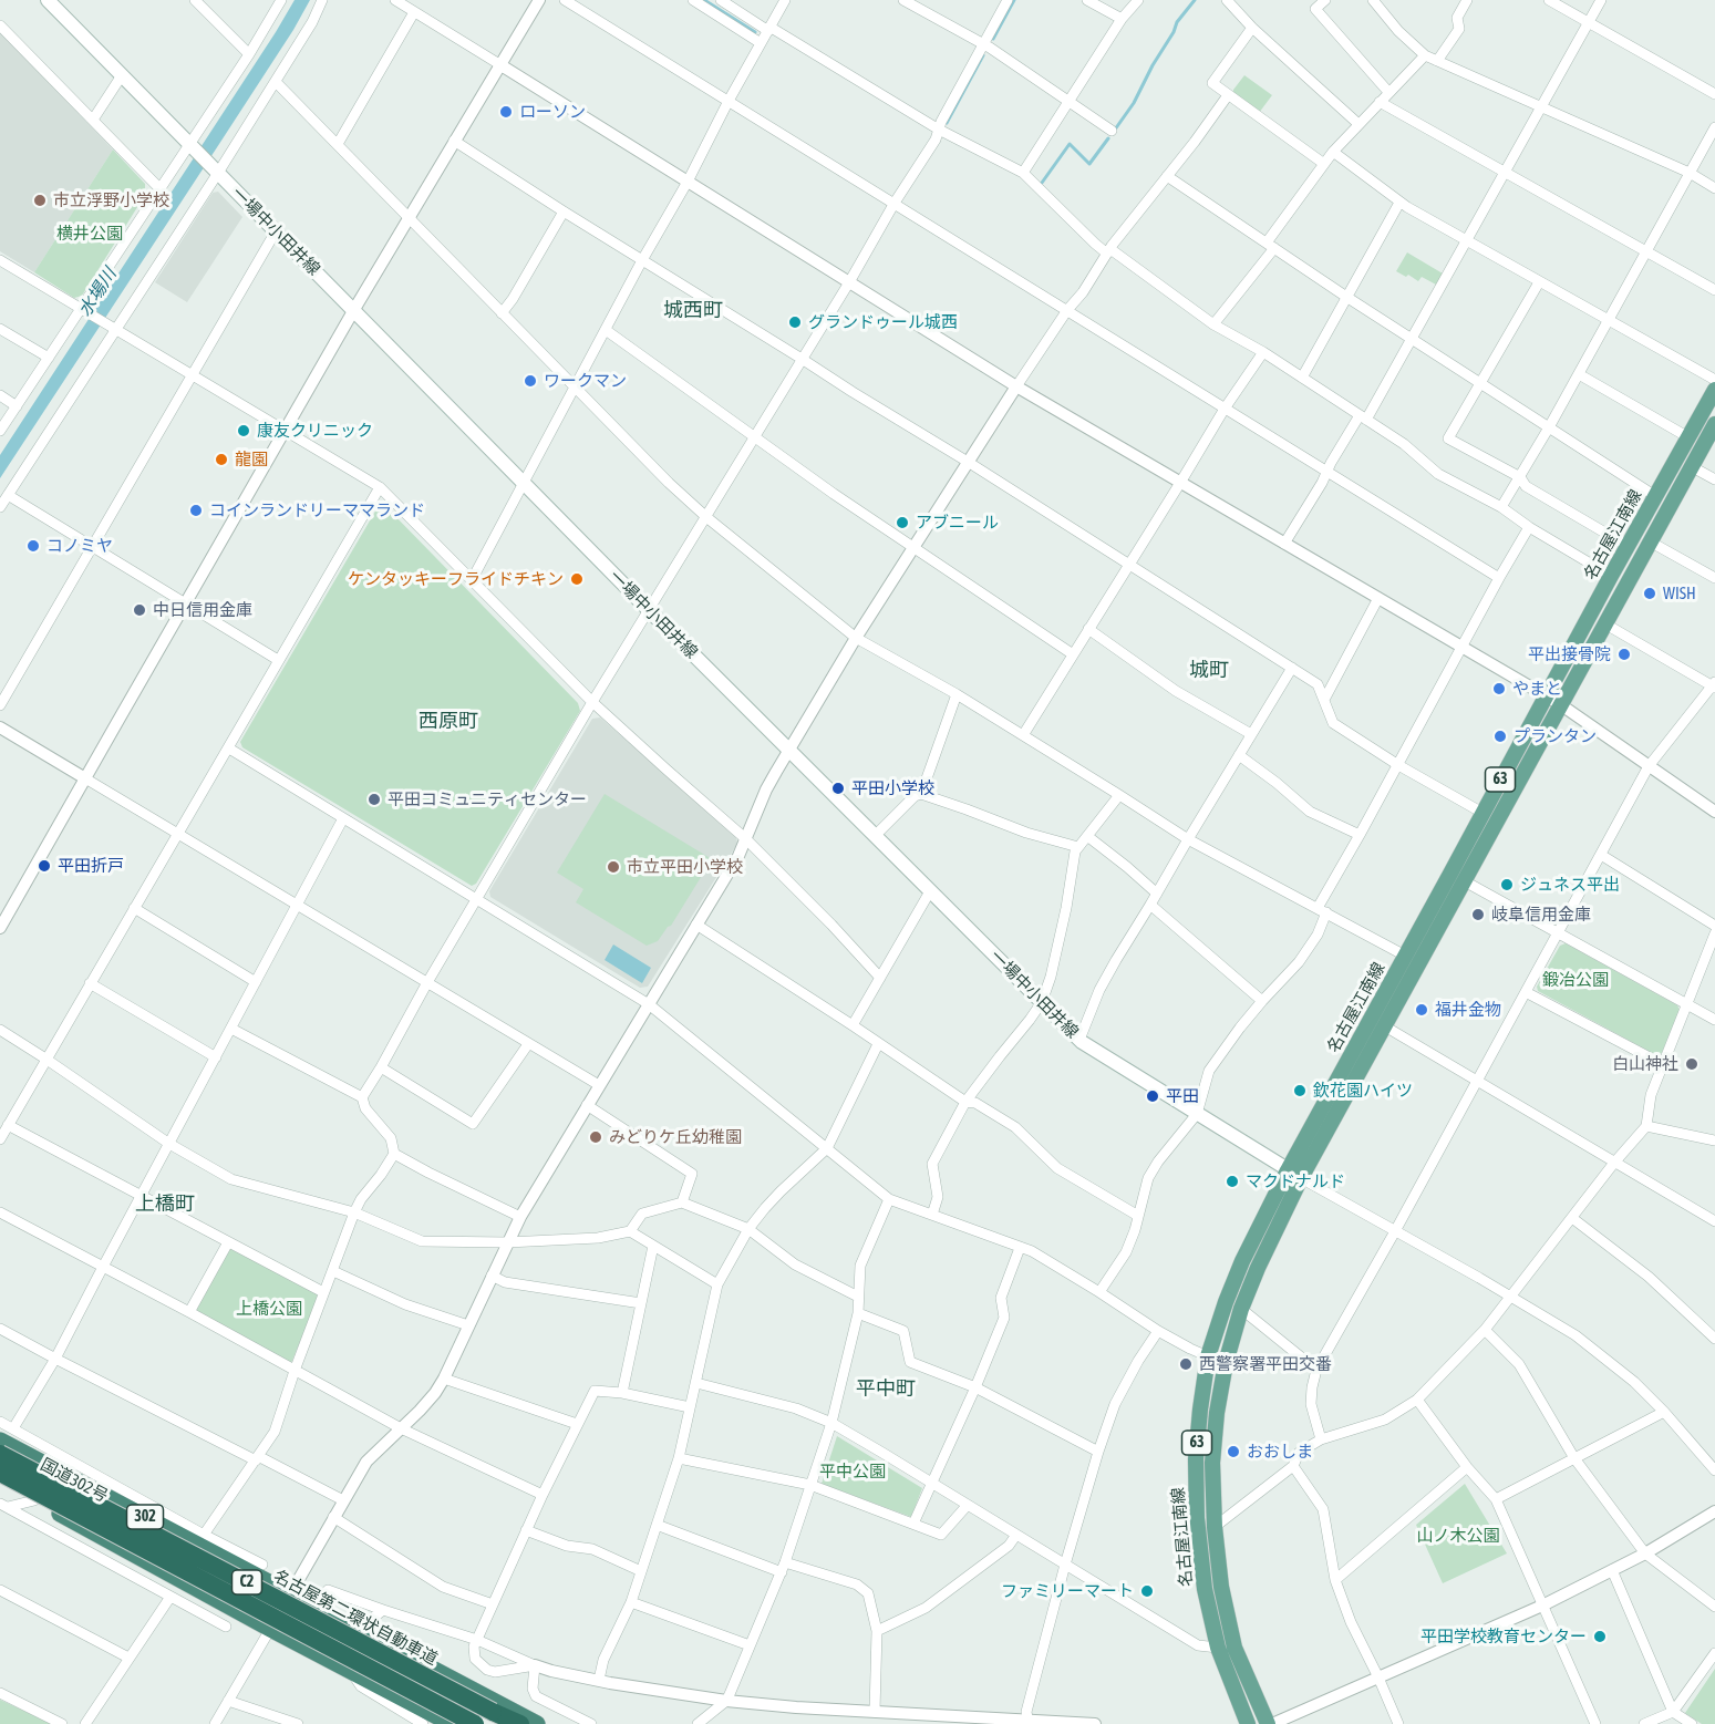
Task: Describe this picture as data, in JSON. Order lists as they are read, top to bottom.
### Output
{
  "streets": {
    "highway": [
      "国道302号",
      "302",
      "C2",
      "名古屋第二環状自動車道"
    ],
    "main road": ["一場中小田井線", "名古屋江南線", "63"]
  },
  "crossings": [
    ["一場中小田井線", "名古屋江南線"],
    ["302", "C2"]
  ],
  "districts": [
    "城西町",
    "城町",
    "西原町",
    "上橋町",
    "平中町"
  ],
  "water": ["水場川"],
  "parks": [
    "横井公園",
    "鍛冶公園",
    "上橋公園",
    "平中公園",
    "山ノ木公園"
  ],
  "places": [
    "ローソン",
    "市立浮野小学校",
    "グランドゥール城西",
    "ワークマン",
    "康友クリニック",
    "龍園",
    "コインランドリーママランド",
    "アブニール",
    "コノミヤ",
    "ケンタッキーフライドチキン",
    "WISH",
    "中日信用金庫",
    "平出接骨院",
    "やまと",
    "プランタン",
    "平田小学校",
    "平田コミュニティセンター",
    "平田折戸",
    "市立平田小学校",
    "ジュネス平出",
    "岐阜信用金庫",
    "福井金物",
    "白山神社",
    "欽花園ハイツ",
    "平田",
    "みどりケ丘幼稚園",
    "マクドナルド",
    "西警察署平田交番",
    "おおしま",
    "ファミリーマート",
    "平田学校教育センター"
  ]
}
